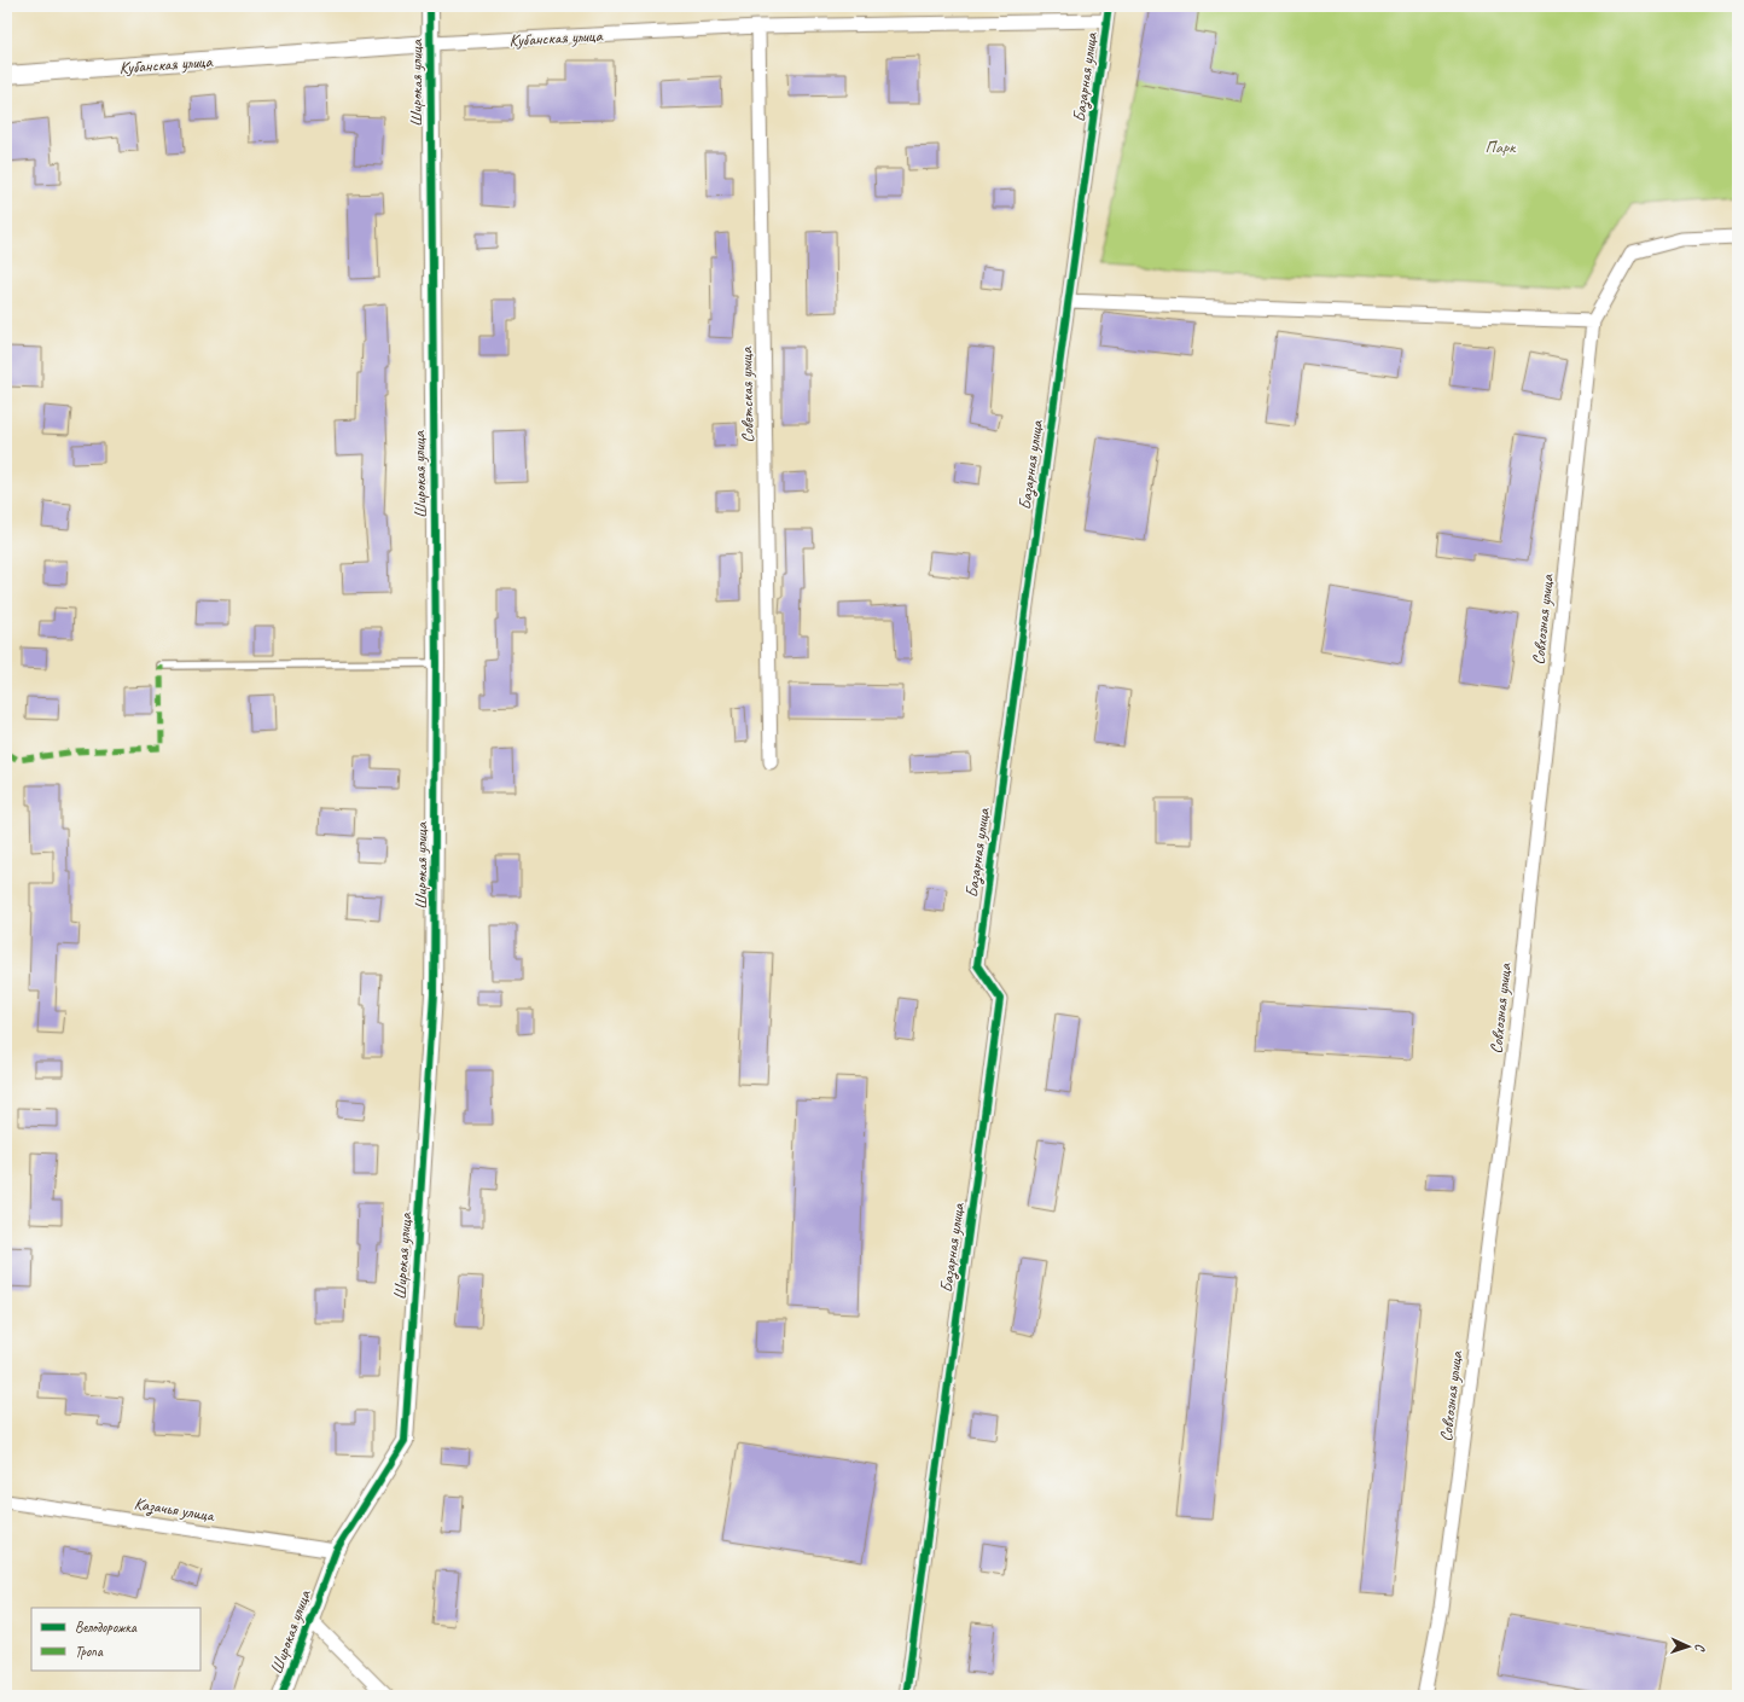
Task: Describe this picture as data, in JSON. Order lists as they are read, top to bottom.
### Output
{
  "streets": {
    "street": [
      "Кубанская улица",
      "Базарная улица",
      "Широкая улица",
      "Советская улица",
      "Совхозная улица",
      "Казачья улица"
    ]
  },
  "crossings": [
    ["Кубанская улица", "Базарная улица"],
    ["Кубанская улица", "Широкая улица"],
    ["Кубанская улица", "Советская улица"],
    ["Широкая улица", "Казачья улица"]
  ],
  "parks": ["Парк"],
  "legend": ["Велодорожка", "Тропа"],
  "north": "right"
}
